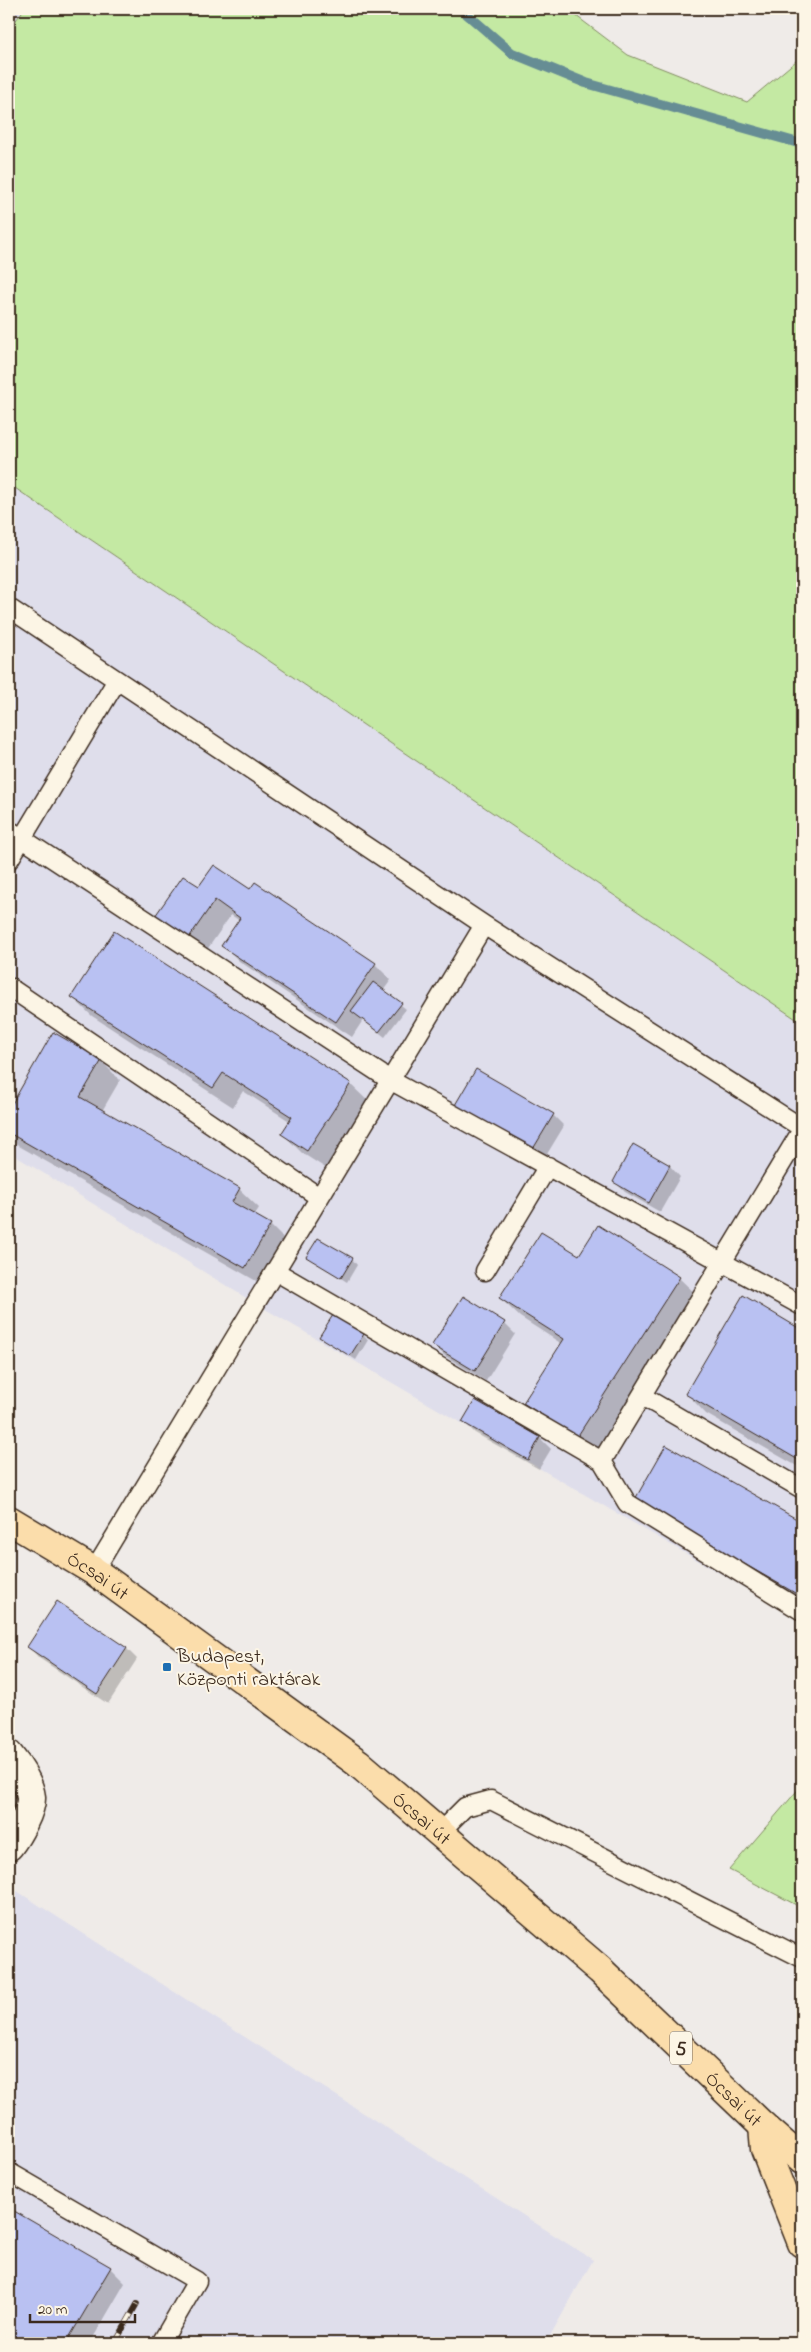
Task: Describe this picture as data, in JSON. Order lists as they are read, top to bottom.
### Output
{
  "streets": {
    "main road": ["Ócsai út", "5"]
  },
  "places": {
    "transit": ["Budapest, Központi raktárak"]
  },
  "scale_bar": "20 m"
}
